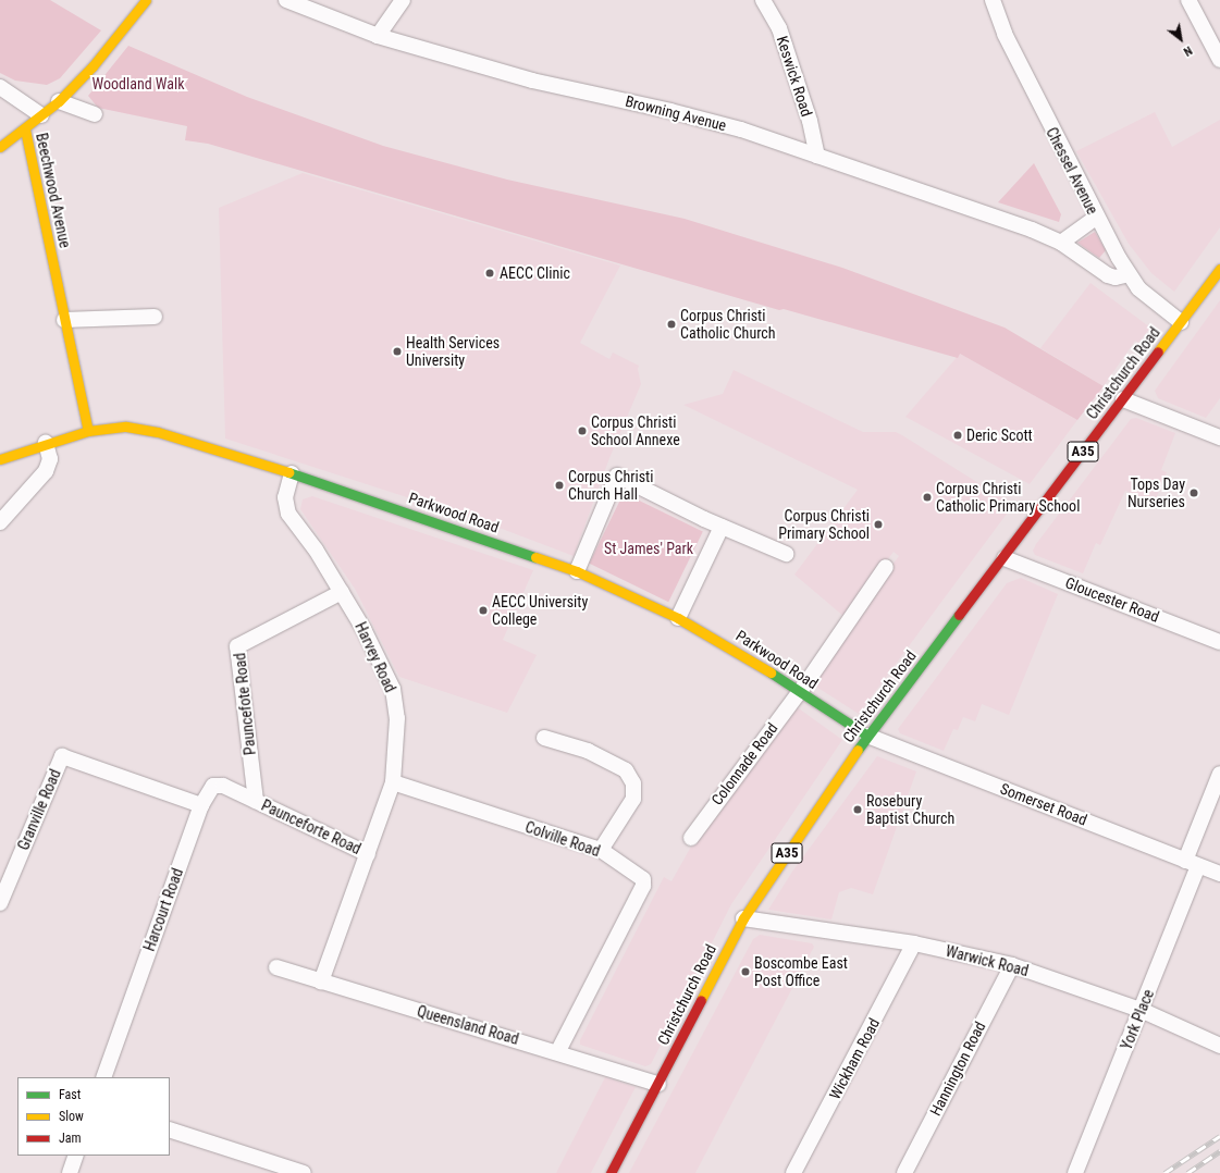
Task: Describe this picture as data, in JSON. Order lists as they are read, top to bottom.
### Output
{
  "streets": {
    "main road": [
      "Beechwood Avenue",
      "Christchurch Road",
      "A35",
      "Parkwood Road"
    ],
    "street": [
      "Keswick Road",
      "Browning Avenue",
      "Chessel Avenue",
      "Gloucester Road",
      "Harvey Road",
      "Pauncefote Road",
      "Colonnade Road",
      "Somerset Road",
      "Granville Road",
      "Paunceforte Road",
      "Colville Road",
      "Harcourt Road",
      "Warwick Road",
      "York Place",
      "Queensland Road",
      "Wickham Road",
      "Hannington Road"
    ]
  },
  "crossings": [
    ["Keswick Road", "Browning Avenue"],
    ["Browning Avenue", "Chessel Avenue"],
    ["Chessel Avenue", "Christchurch Road"],
    ["Beechwood Avenue", "Parkwood Road"],
    ["Christchurch Road", "Parkwood Road"],
    ["Christchurch Road", "Gloucester Road"],
    ["Christchurch Road", "Somerset Road"],
    ["Christchurch Road", "Warwick Road"],
    ["Christchurch Road", "Queensland Road"],
    ["Parkwood Road", "Harvey Road"],
    ["Parkwood Road", "Colonnade Road"],
    ["Parkwood Road", "Somerset Road"],
    ["Harvey Road", "Pauncefote Road"],
    ["Harvey Road", "Paunceforte Road"],
    ["Harvey Road", "Colville Road"],
    ["Harvey Road", "Queensland Road"],
    ["Pauncefote Road", "Paunceforte Road"],
    ["Pauncefote Road", "Harcourt Road"],
    ["Somerset Road", "York Place"],
    ["Granville Road", "Harcourt Road"],
    ["Paunceforte Road", "Harcourt Road"],
    ["Colville Road", "Queensland Road"],
    ["Warwick Road", "York Place"],
    ["Warwick Road", "Wickham Road"],
    ["Warwick Road", "Hannington Road"]
  ],
  "parks": ["Woodland Walk", "St James' Park"],
  "places": [
    "AECC Clinic",
    "Corpus Christi Catholic Church",
    "Health Services University",
    "Corpus Christi School Annexe",
    "Deric Scott",
    "Corpus Christi Church Hall",
    "Tops Day Nurseries",
    "Corpus Christi Catholic Primary School",
    "Corpus Christi Primary School",
    "AECC University College",
    "Rosebury Baptist Church",
    "Boscombe East Post Office"
  ],
  "legend": ["Fast", "Slow", "Jam"],
  "north": "bottom right"
}
